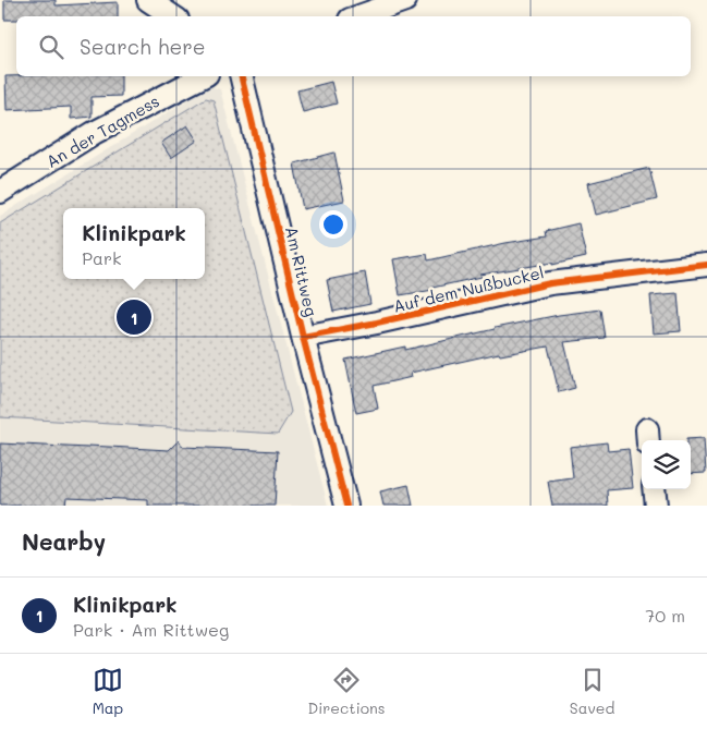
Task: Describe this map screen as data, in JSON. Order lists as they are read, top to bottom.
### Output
{
  "streets": {
    "street": ["An der Tagmess", "Am Rittweg", "Auf dem Nußbuckel"]
  },
  "crossings": [
    ["Am Rittweg", "Auf dem Nußbuckel"]
  ],
  "page": {
    "search": "Search here",
    "popup": ["Klinikpark", "Park"],
    "pins": "1",
    "heading": "Nearby",
    "list": [
      {
        "mark": "1",
        "name": "Klinikpark",
        "note": "Park · Am Rittweg",
        "value": "70 m"
      }
    ],
    "nav": ["Map", "Directions", "Saved"]
  }
}
